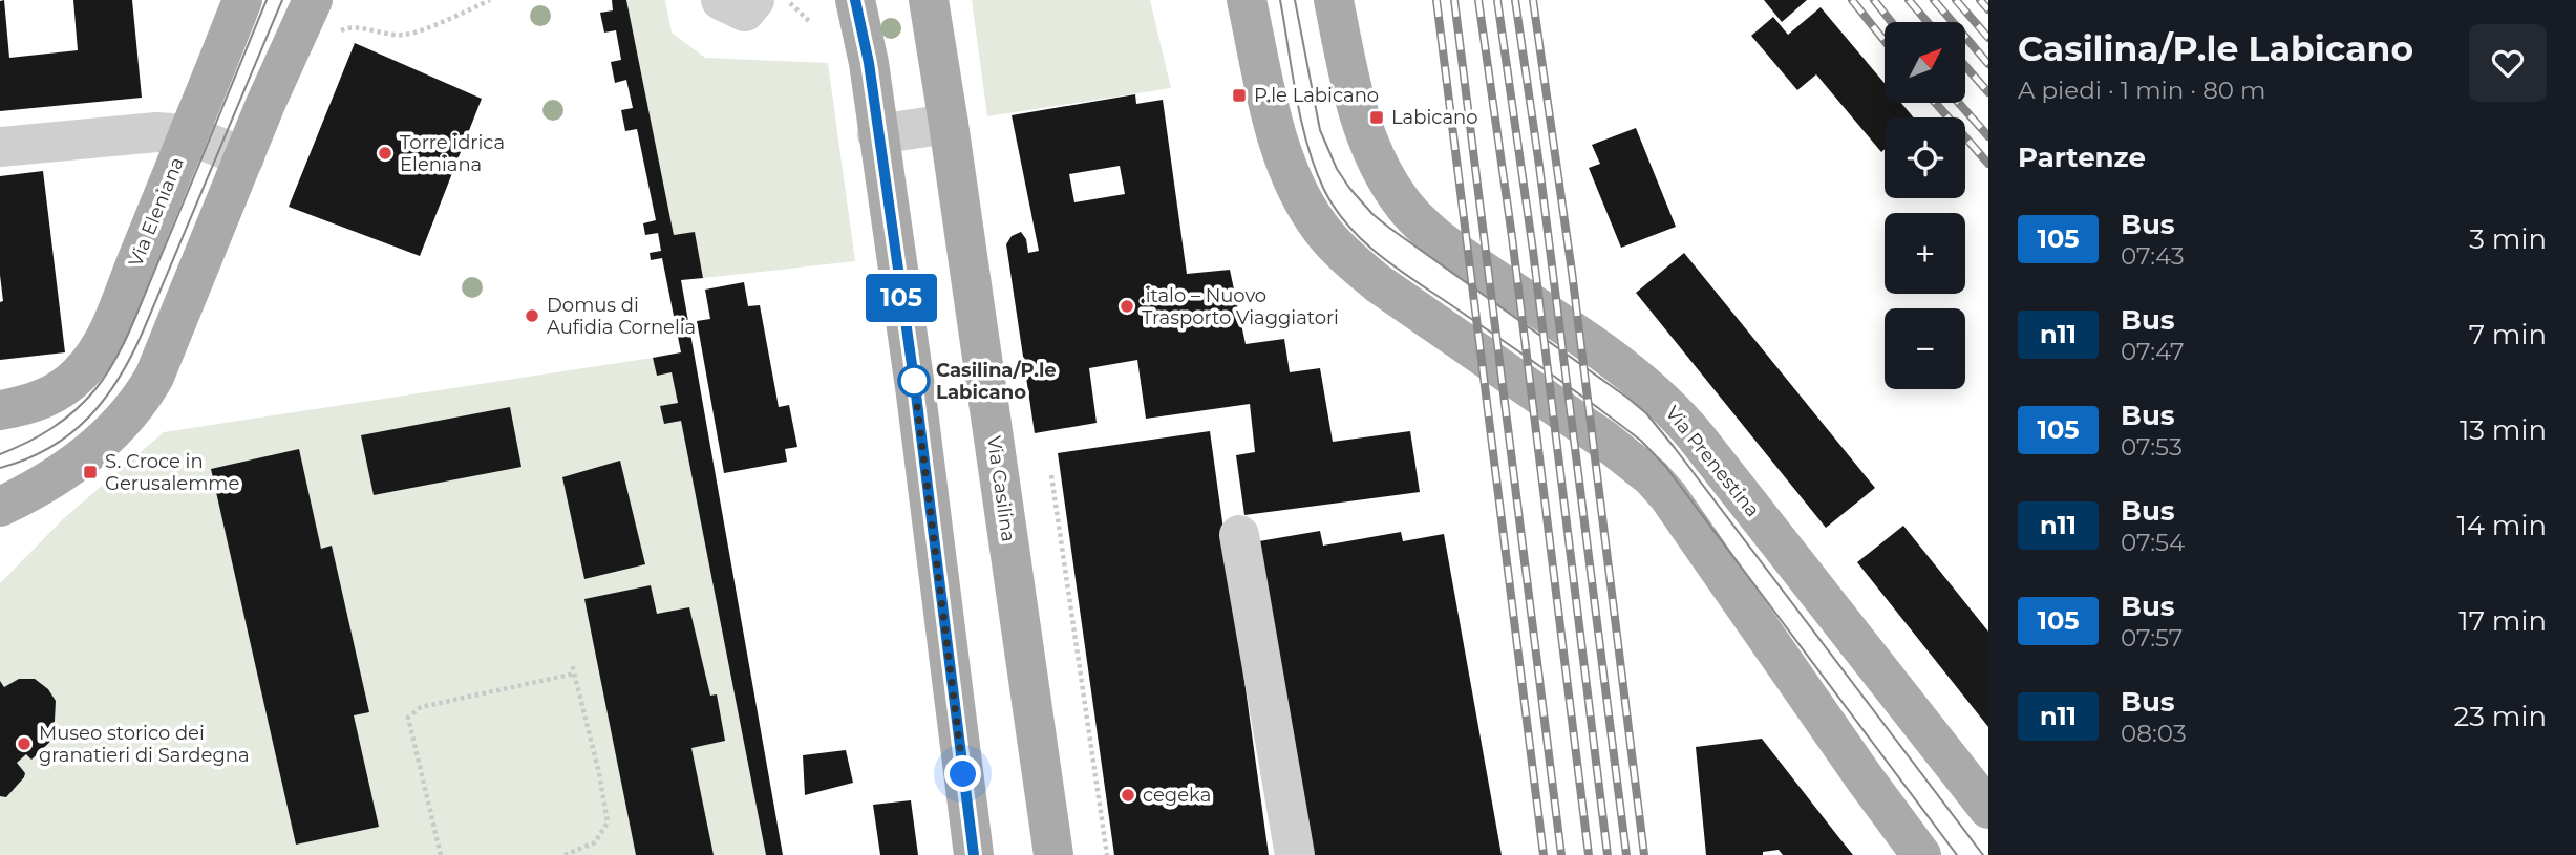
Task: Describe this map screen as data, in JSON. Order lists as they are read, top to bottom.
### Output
{
  "streets": {
    "main road": ["Via Eleniana", "Via Prenestina", "Via Casilina"]
  },
  "places": {
    "transit": ["P.le Labicano", "Labicano", "S. Croce in Gerusalemme"],
    "other": [
      "Torre idrica Eleniana",
      ".italo – Nuovo Trasporto Viaggiatori",
      "Domus di Aufidia Cornelia",
      "Casilina/P.le Labicano",
      "Museo storico dei granatieri di Sardegna",
      "cegeka"
    ]
  },
  "lines": ["bus line 105"],
  "north": "top right",
  "page": {
    "on_map": "105",
    "heading": [
      ["Casilina/P.le Labicano", "A piedi · 1 min · 80 m"],
      "Partenze"
    ],
    "map_buttons": ["+", "−"],
    "list": [
      {
        "mark": "105",
        "name": "Bus",
        "note": "07:43",
        "value": "3 min"
      },
      {
        "mark": "n11",
        "name": "Bus",
        "note": "07:47",
        "value": "7 min"
      },
      {
        "mark": "105",
        "name": "Bus",
        "note": "07:53",
        "value": "13 min"
      },
      {
        "mark": "n11",
        "name": "Bus",
        "note": "07:54",
        "value": "14 min"
      },
      {
        "mark": "105",
        "name": "Bus",
        "note": "07:57",
        "value": "17 min"
      },
      {
        "mark": "n11",
        "name": "Bus",
        "note": "08:03",
        "value": "23 min"
      }
    ]
  }
}
